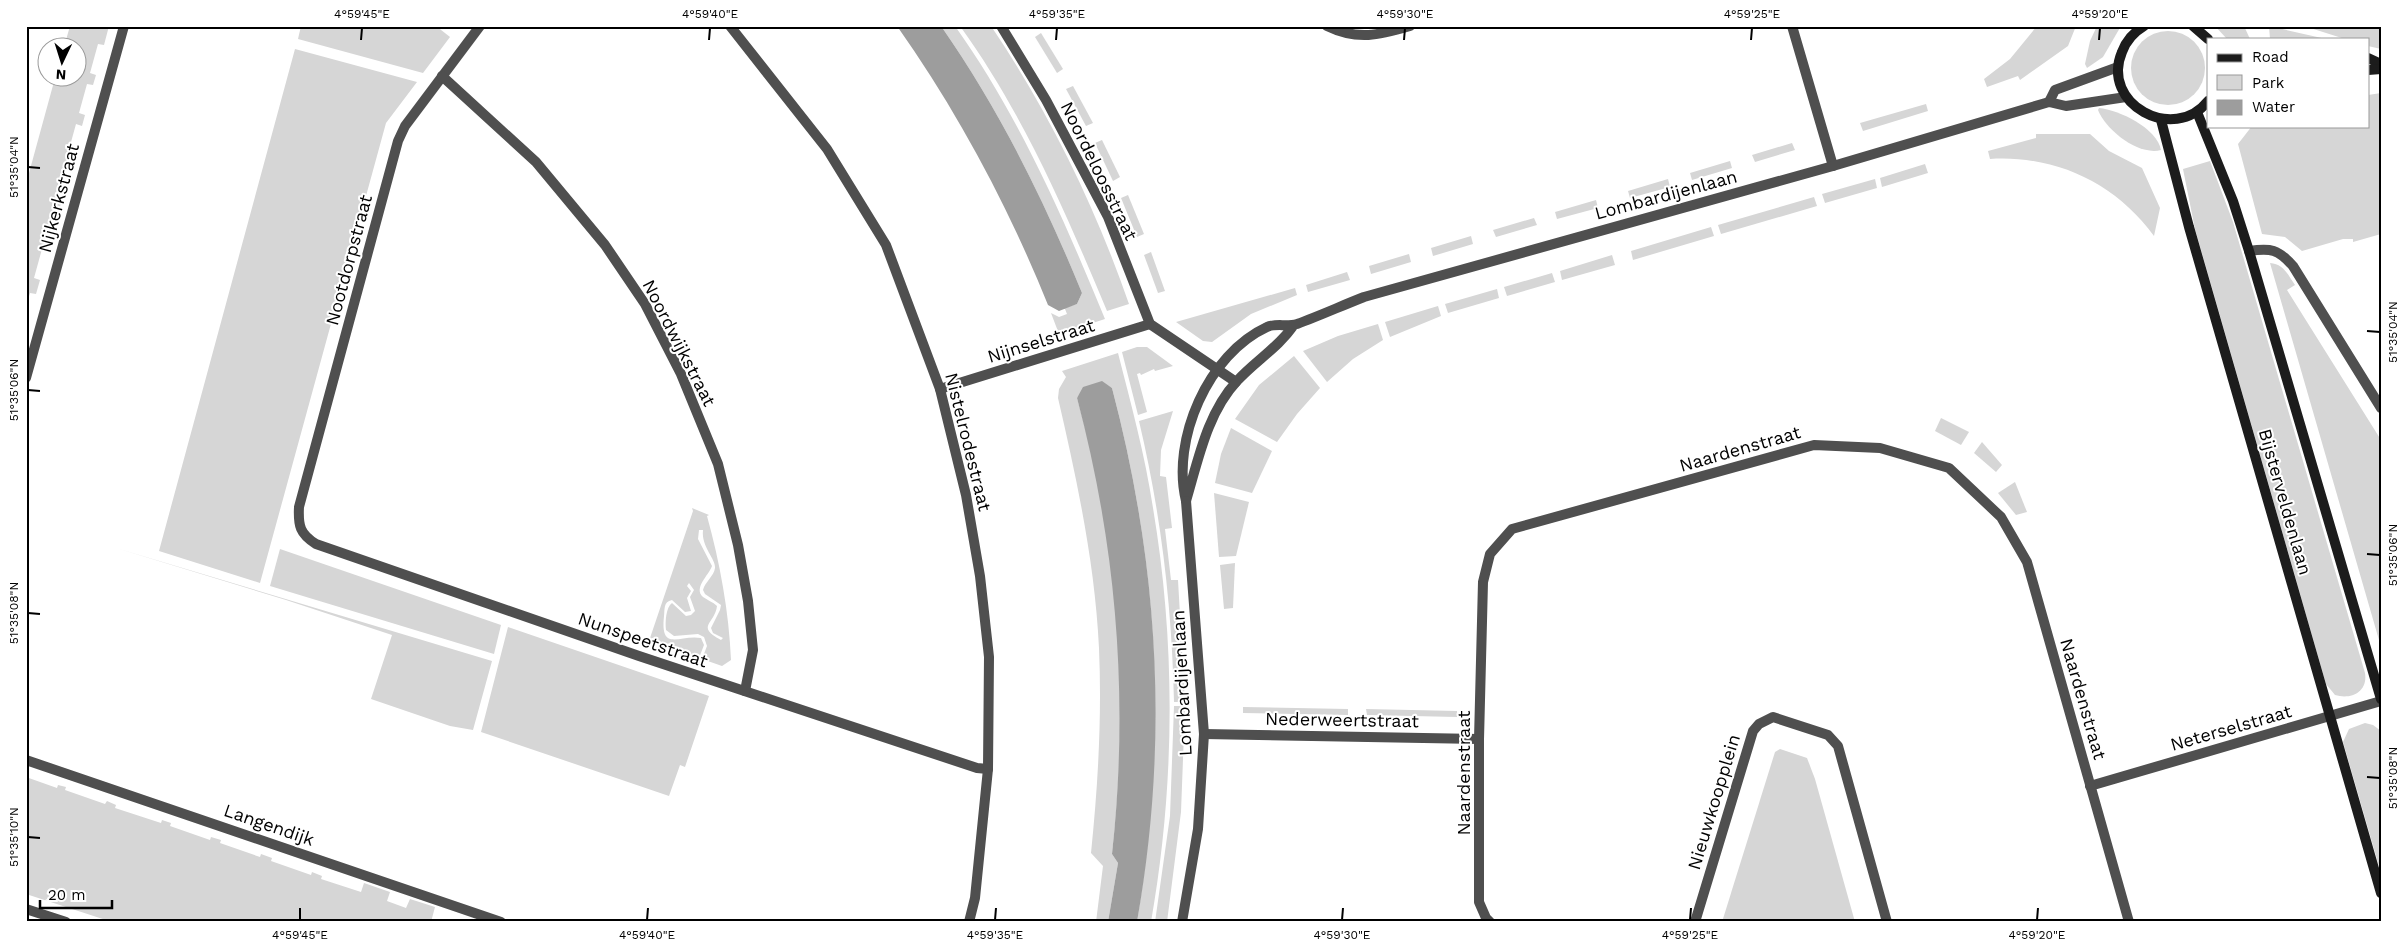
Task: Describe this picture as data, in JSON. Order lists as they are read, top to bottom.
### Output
{
  "streets": {
    "street": [
      "Noordeloosstraat",
      "Lombardijenlaan",
      "Nijkerkstraat",
      "Nootdorpstraat",
      "Nijnselstraat",
      "Noordwijkstraat",
      "Nistelrodestraat",
      "Naardenstraat",
      "Bijsterveldenlaan",
      "Nunspeetstraat",
      "Nederweertstraat",
      "Neterselstraat",
      "Nieuwkoopplein",
      "Langendijk"
    ]
  },
  "crossings": [
    ["Noordeloosstraat", "Nijnselstraat"],
    ["Lombardijenlaan", "Nederweertstraat"],
    ["Nootdorpstraat", "Noordwijkstraat"],
    ["Nootdorpstraat", "Nunspeetstraat"],
    ["Nijnselstraat", "Nistelrodestraat"],
    ["Noordwijkstraat", "Nunspeetstraat"],
    ["Nistelrodestraat", "Nunspeetstraat"],
    ["Naardenstraat", "Nederweertstraat"],
    ["Naardenstraat", "Neterselstraat"],
    ["Bijsterveldenlaan", "Neterselstraat"]
  ],
  "legend": ["Road", "Park", "Water"],
  "scale_bar": "20 m",
  "north": "bottom",
  "coordinates": [
    "4°59'45\"E",
    "4°59'40\"E",
    "4°59'35\"E",
    "4°59'30\"E",
    "4°59'25\"E",
    "4°59'20\"E",
    "51°35'04\"N",
    "51°35'06\"N",
    "51°35'08\"N",
    "51°35'10\"N"
  ]
}
